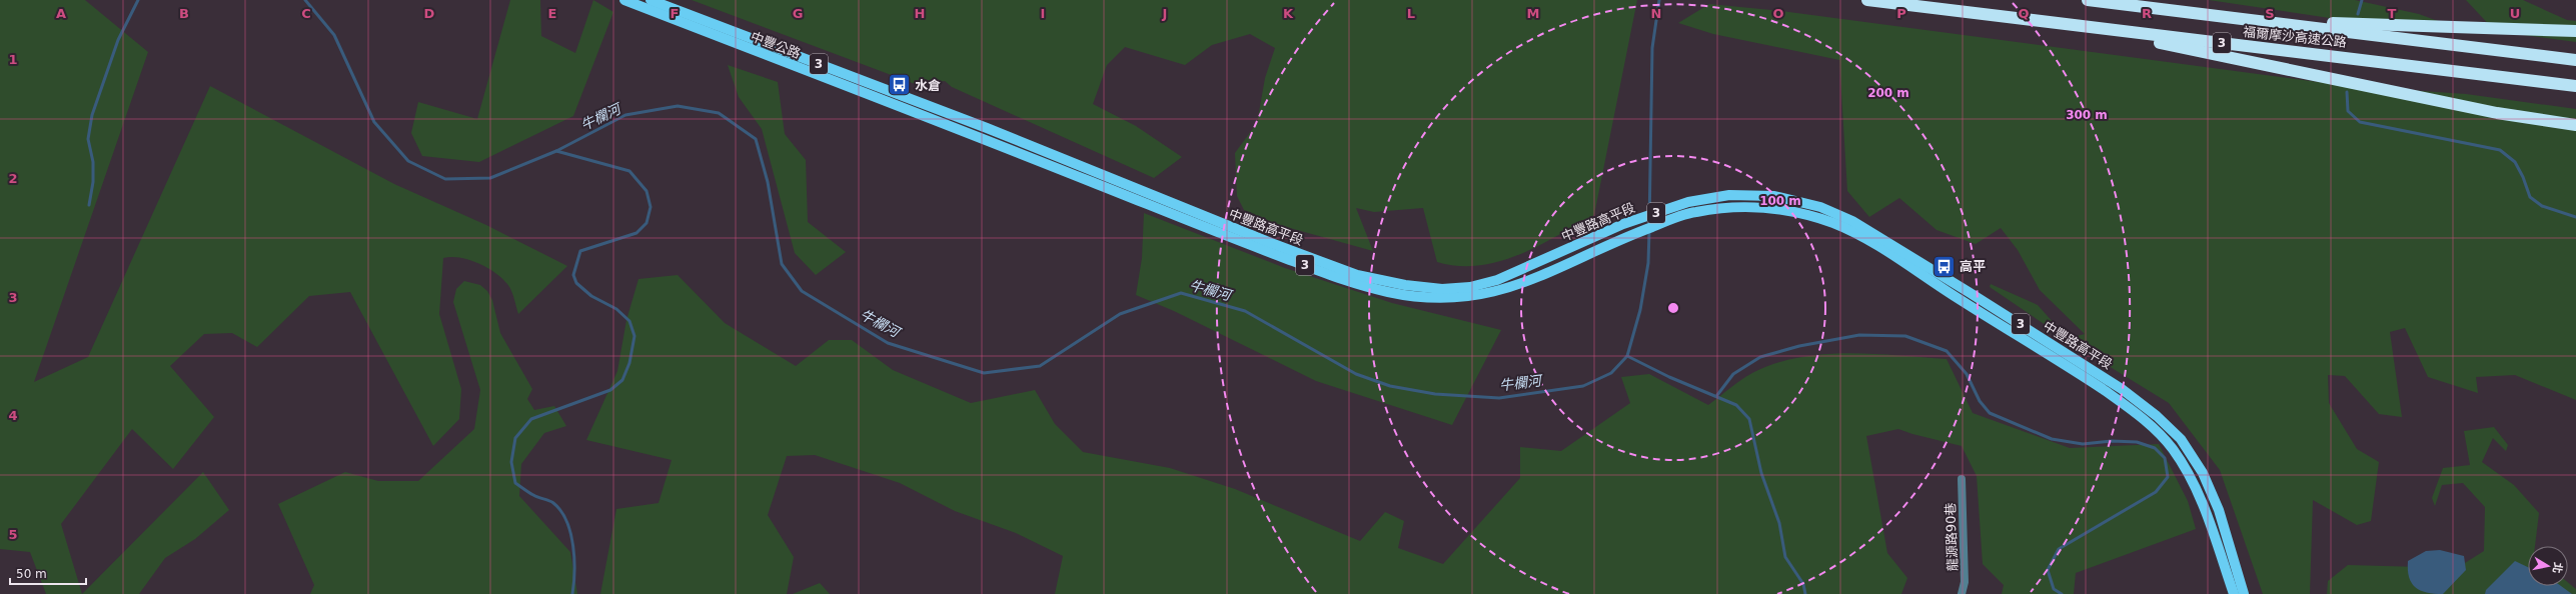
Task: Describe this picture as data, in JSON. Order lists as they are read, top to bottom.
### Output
{
  "streets": {
    "highway": ["福爾摩沙高速公路", "3"],
    "main road": ["中豐公路", "中豐路高平段"],
    "street": ["龍源路90巷"]
  },
  "crossings": [
    ["中豐公路", "中豐路高平段"]
  ],
  "water": ["牛欄河"],
  "places": {
    "bus stop": ["水倉", "高平"]
  },
  "scale_bar": "50 m",
  "north": "right",
  "grid": {
    "columns": [
      "A",
      "B",
      "C",
      "D",
      "E",
      "F",
      "G",
      "H",
      "I",
      "J",
      "K",
      "L",
      "M",
      "N",
      "O",
      "P",
      "Q",
      "R",
      "S",
      "T",
      "U"
    ],
    "rows": [
      "1",
      "2",
      "3",
      "4",
      "5"
    ]
  },
  "rings": ["200 m", "300 m", "100 m"]
}
